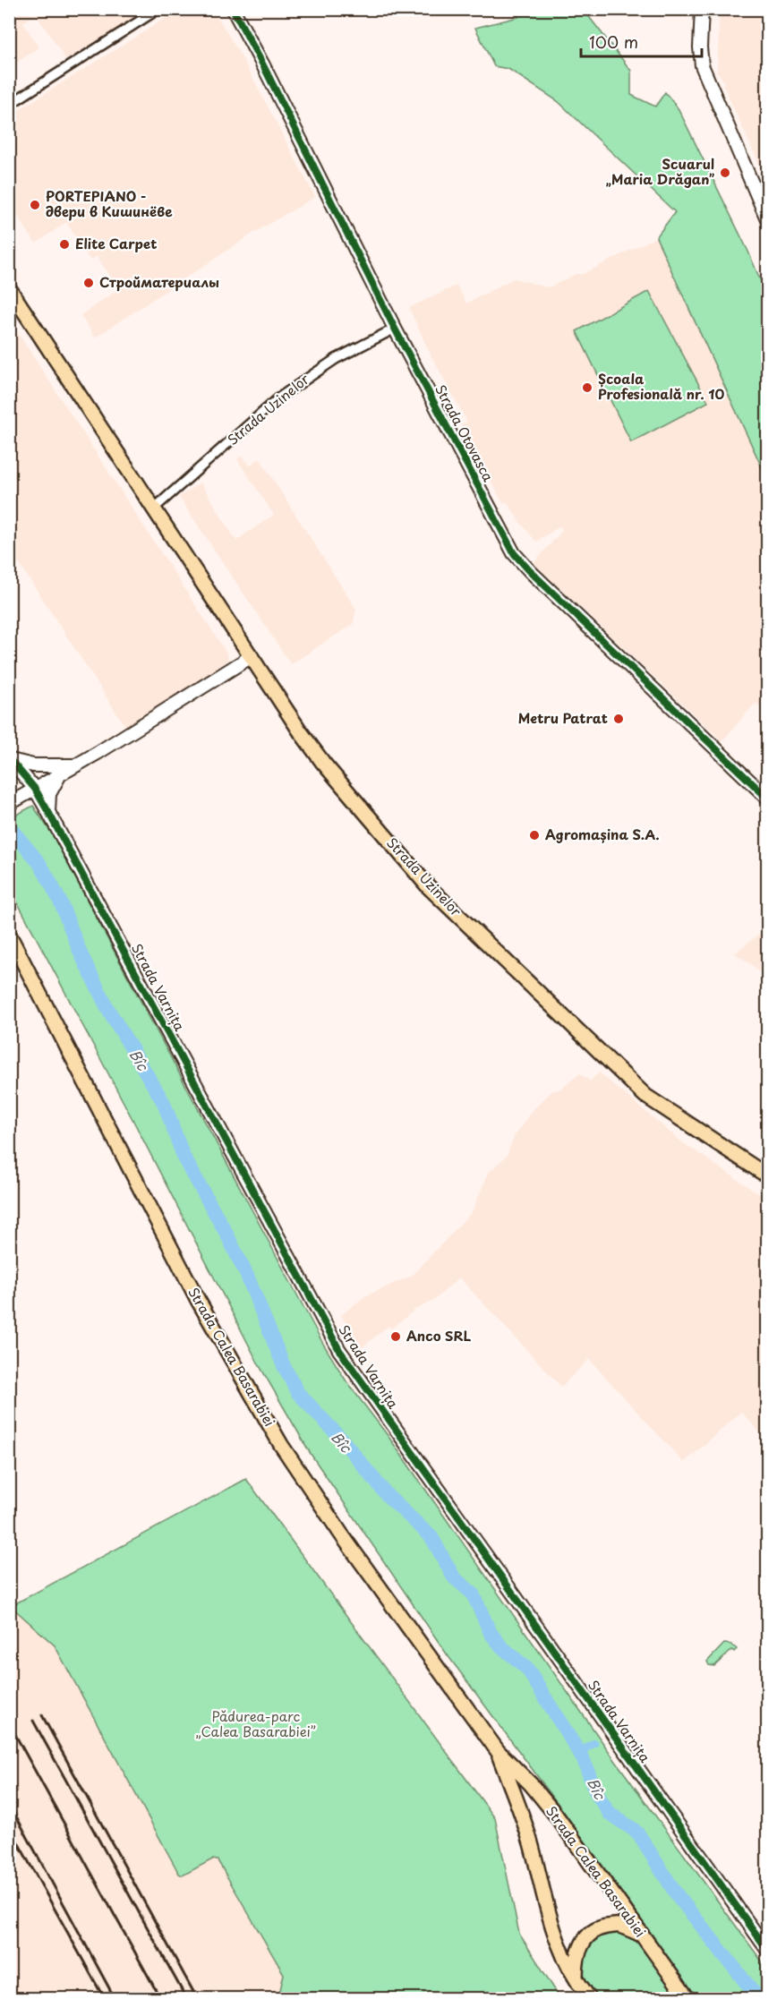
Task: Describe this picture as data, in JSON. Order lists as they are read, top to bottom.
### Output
{
  "streets": {
    "main road": ["Strada Uzinelor", "Strada Calea Basarabiei"],
    "street": ["Strada Otovasca", "Strada Varnița"]
  },
  "crossings": [
    ["Strada Uzinelor", "Strada Otovasca"]
  ],
  "water": ["Bîc"],
  "parks": ["Pădurea-parc „Calea Basarabiei”"],
  "places": [
    "Scuarul „Maria Drăgan”",
    "PORTEPIANO - двери в Кишинёве",
    "Elite Carpet",
    "Стройматериалы",
    "Școala Profesională nr. 10",
    "Metru Patrat",
    "Agromașina S.A.",
    "Anco SRL"
  ],
  "scale_bar": "100 m"
}
